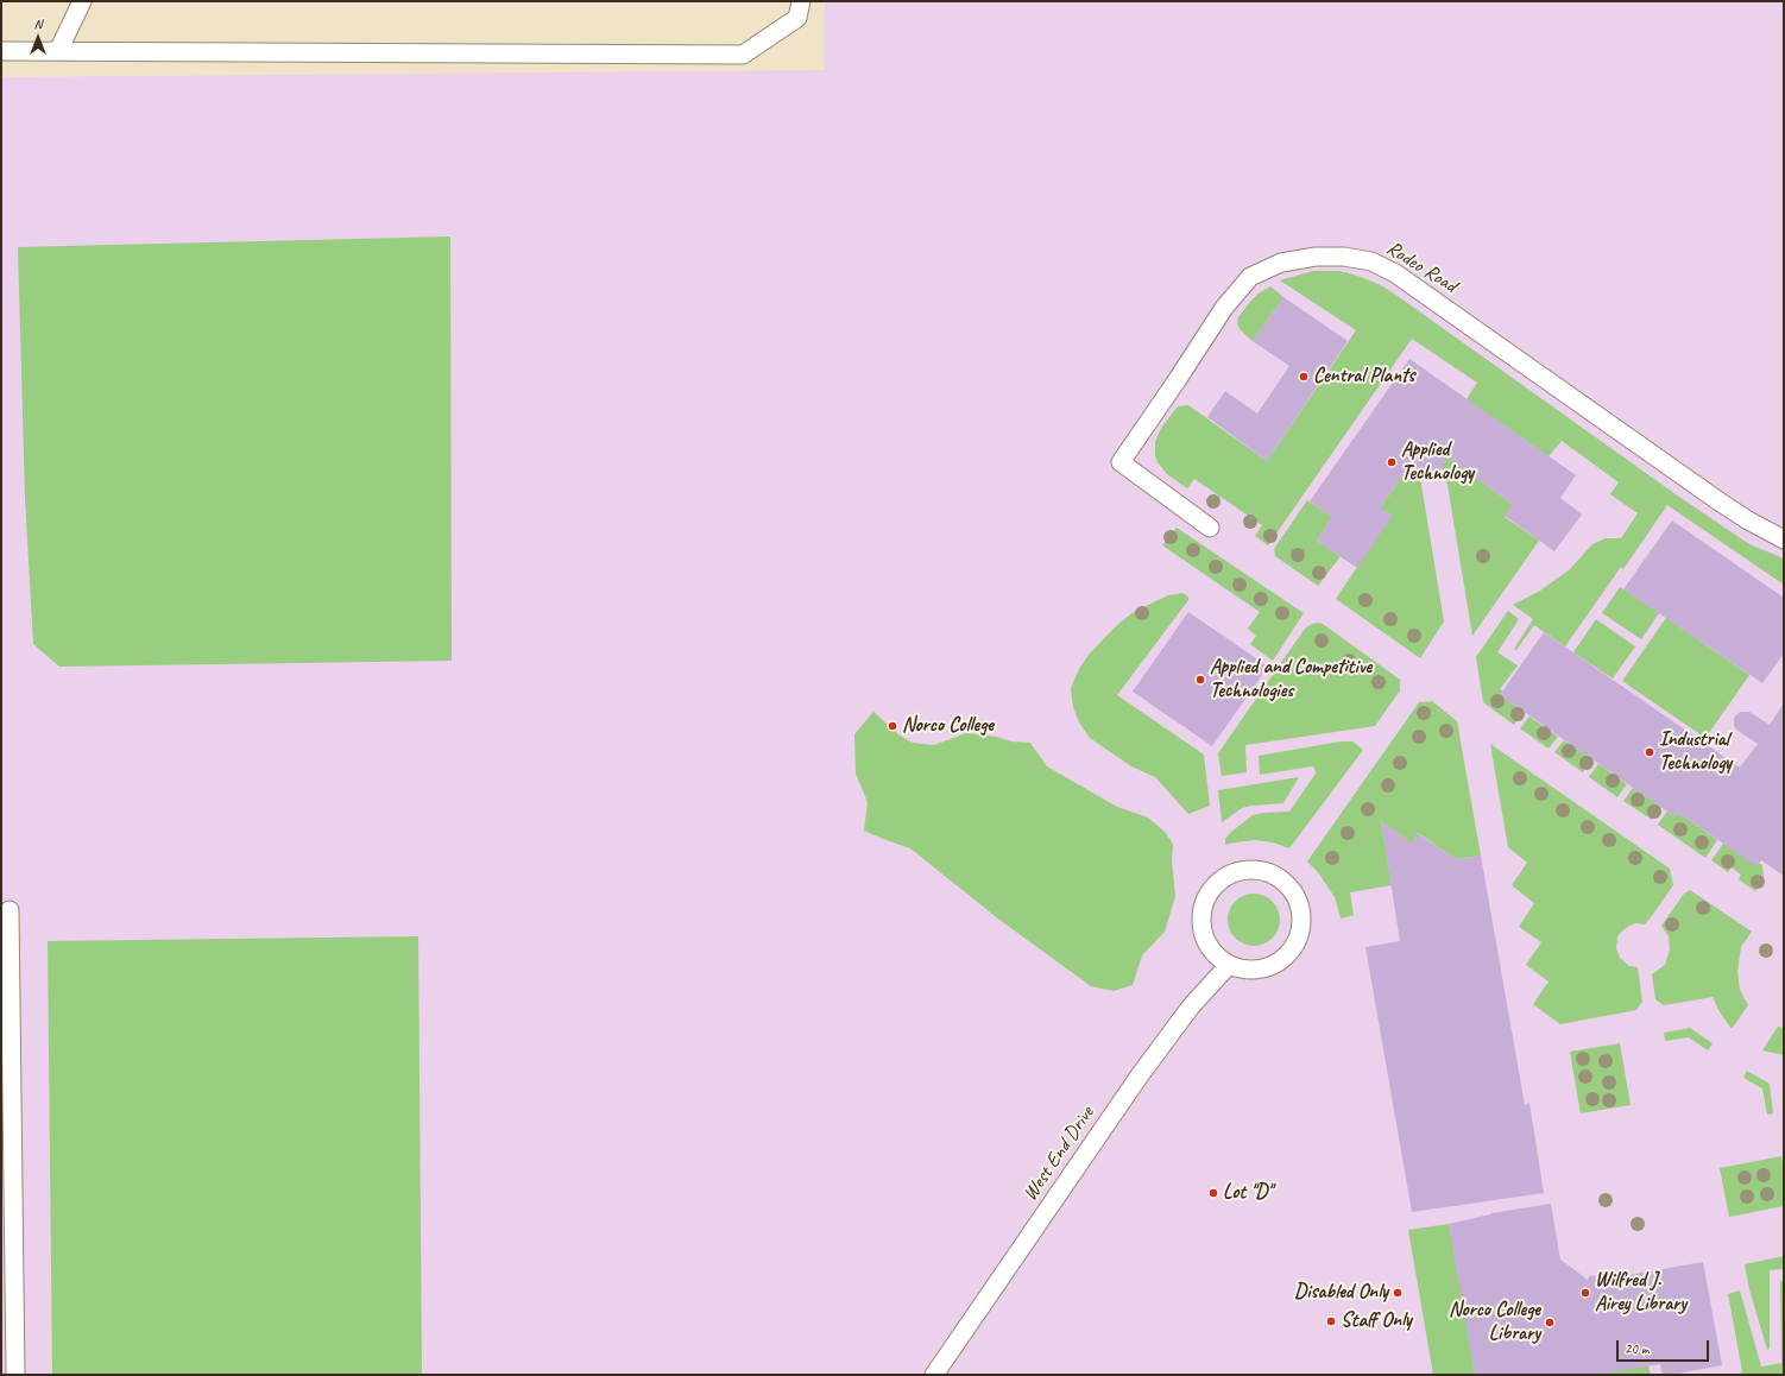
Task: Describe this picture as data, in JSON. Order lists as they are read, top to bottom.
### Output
{
  "streets": {
    "lane": ["Rodeo Road", "West End Drive"]
  },
  "places": [
    "Central Plants",
    "Applied Technology",
    "Applied and Competitive Technologies",
    "Norco College",
    "Industrial Technology",
    "Lot \"D\"",
    "Disabled Only",
    "Wilfred J. Airey Library",
    "Staff Only",
    "Norco College Library"
  ],
  "scale_bar": "20 m",
  "north": "top"
}
